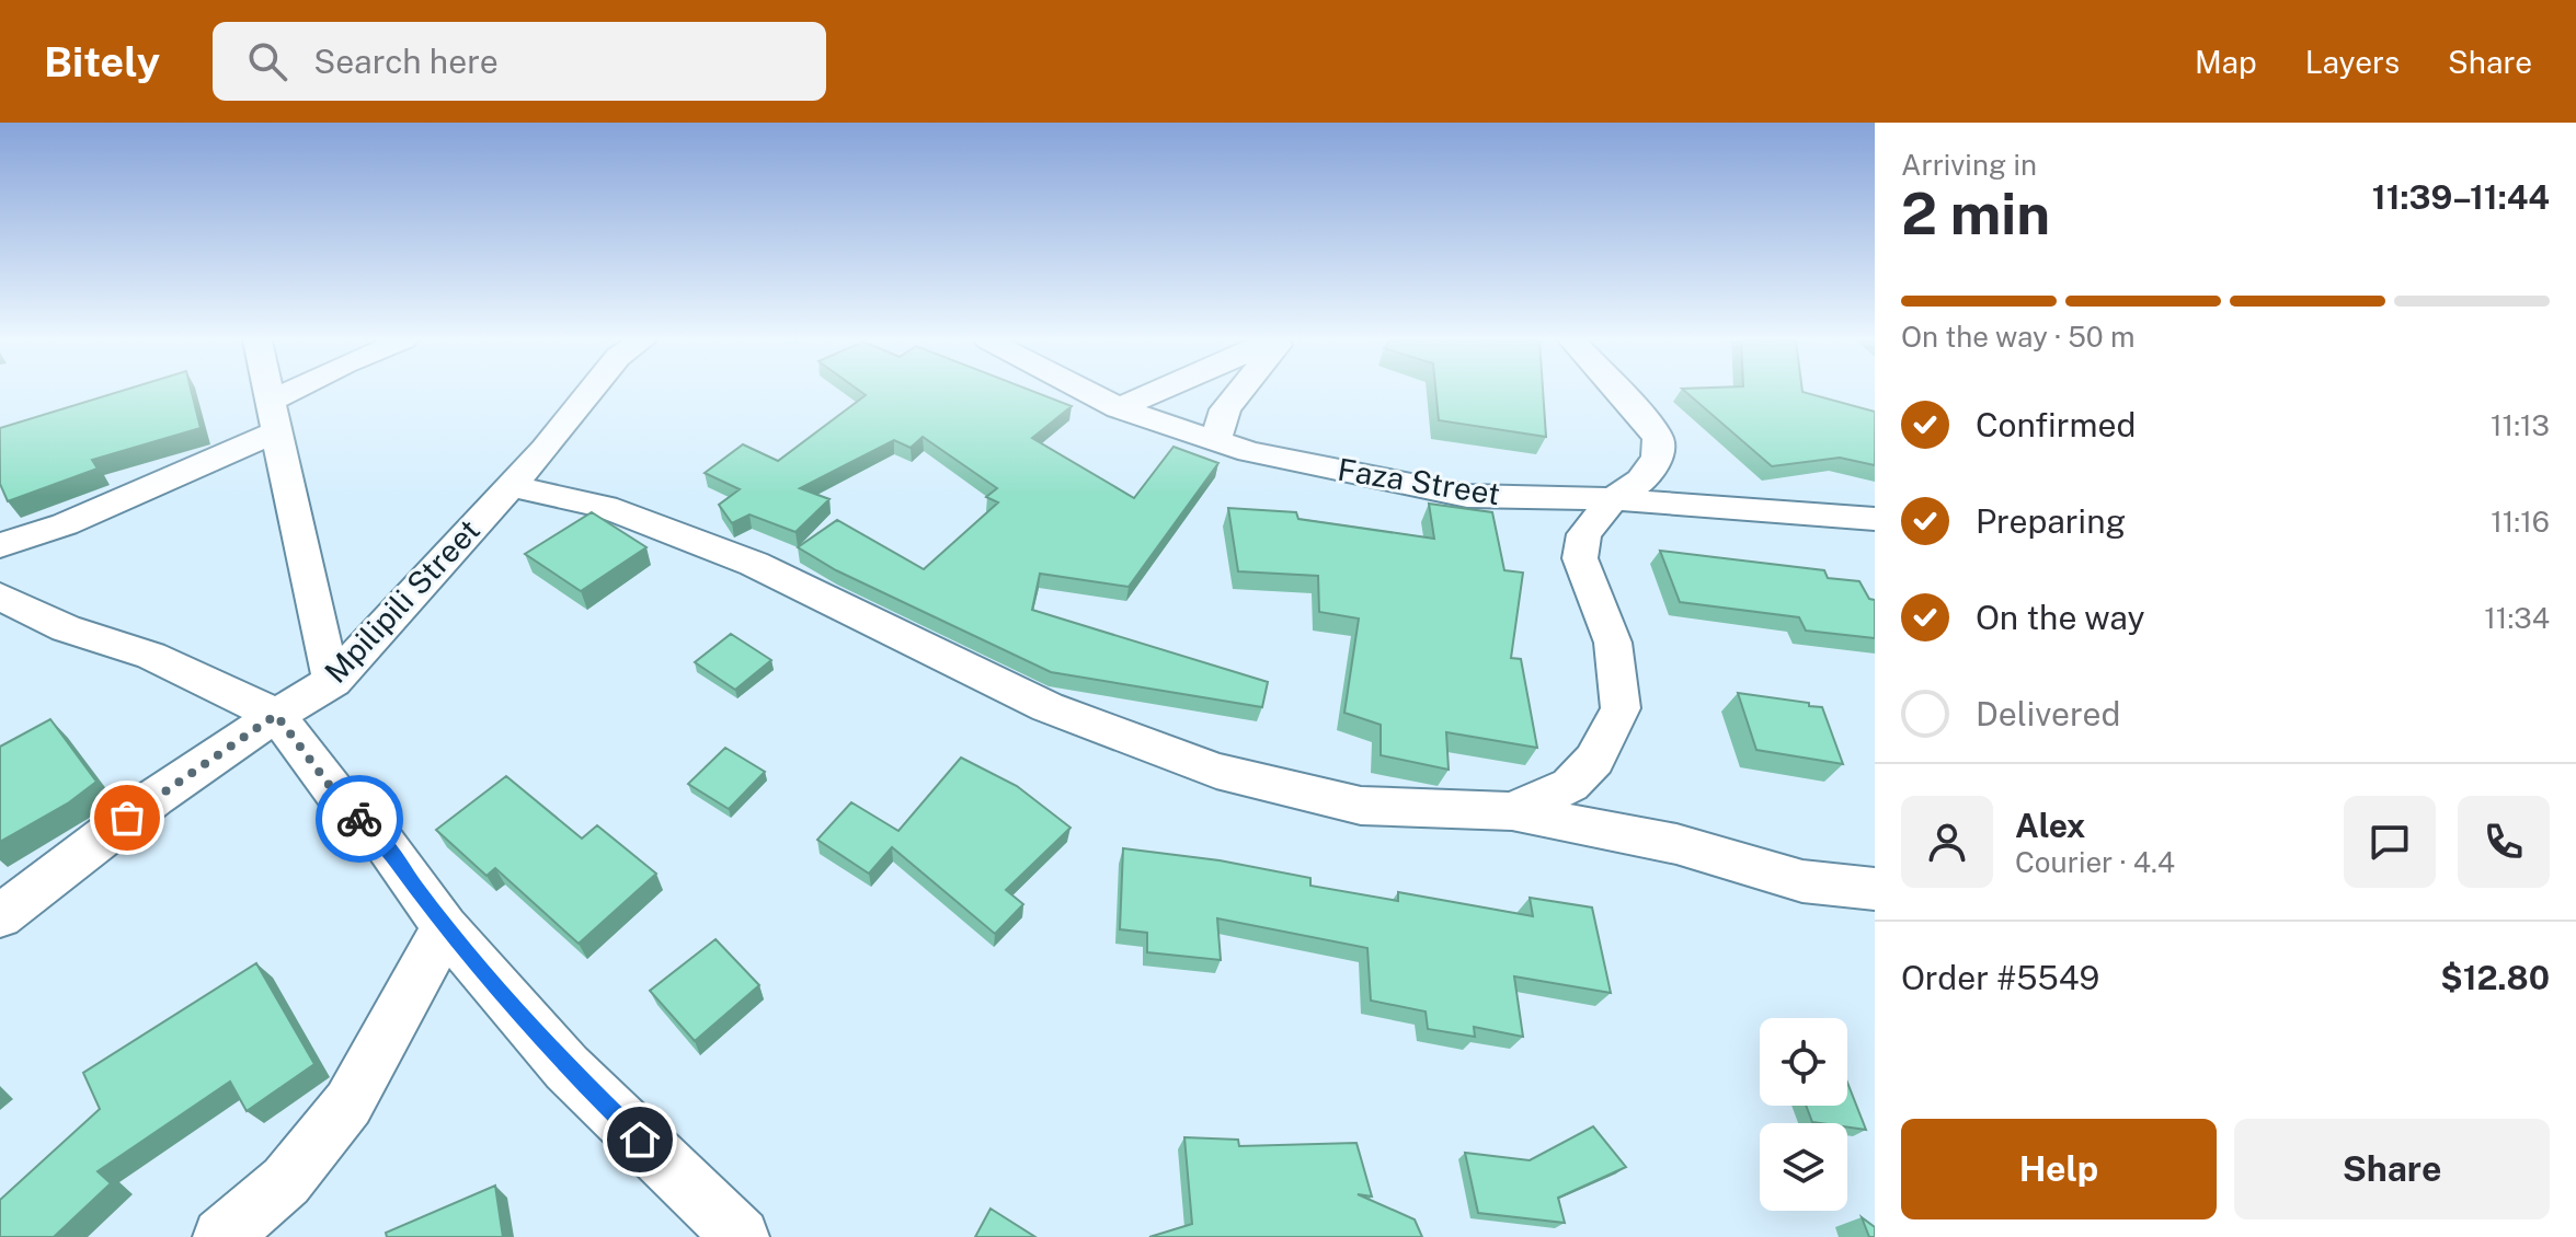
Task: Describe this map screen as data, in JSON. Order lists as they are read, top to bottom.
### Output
{
  "streets": {
    "street": ["Faza Street", "Mpilipili Street"]
  },
  "page": {
    "header": "Bitely",
    "search": "Search here",
    "nav": ["Map", "Layers", "Share"],
    "heading": ["2 min", "Arriving in", "11:39–11:44"],
    "panel": [
      "Alex",
      "Courier · 4.4",
      "Order #5549",
      "$12.80"
    ],
    "bar": "On the way · 50 m",
    "list": [
      ["Confirmed", "11:13"],
      ["Preparing", "11:16"],
      ["On the way", "11:34"],
      "Delivered"
    ],
    "buttons": ["Help", "Share"]
  }
}
